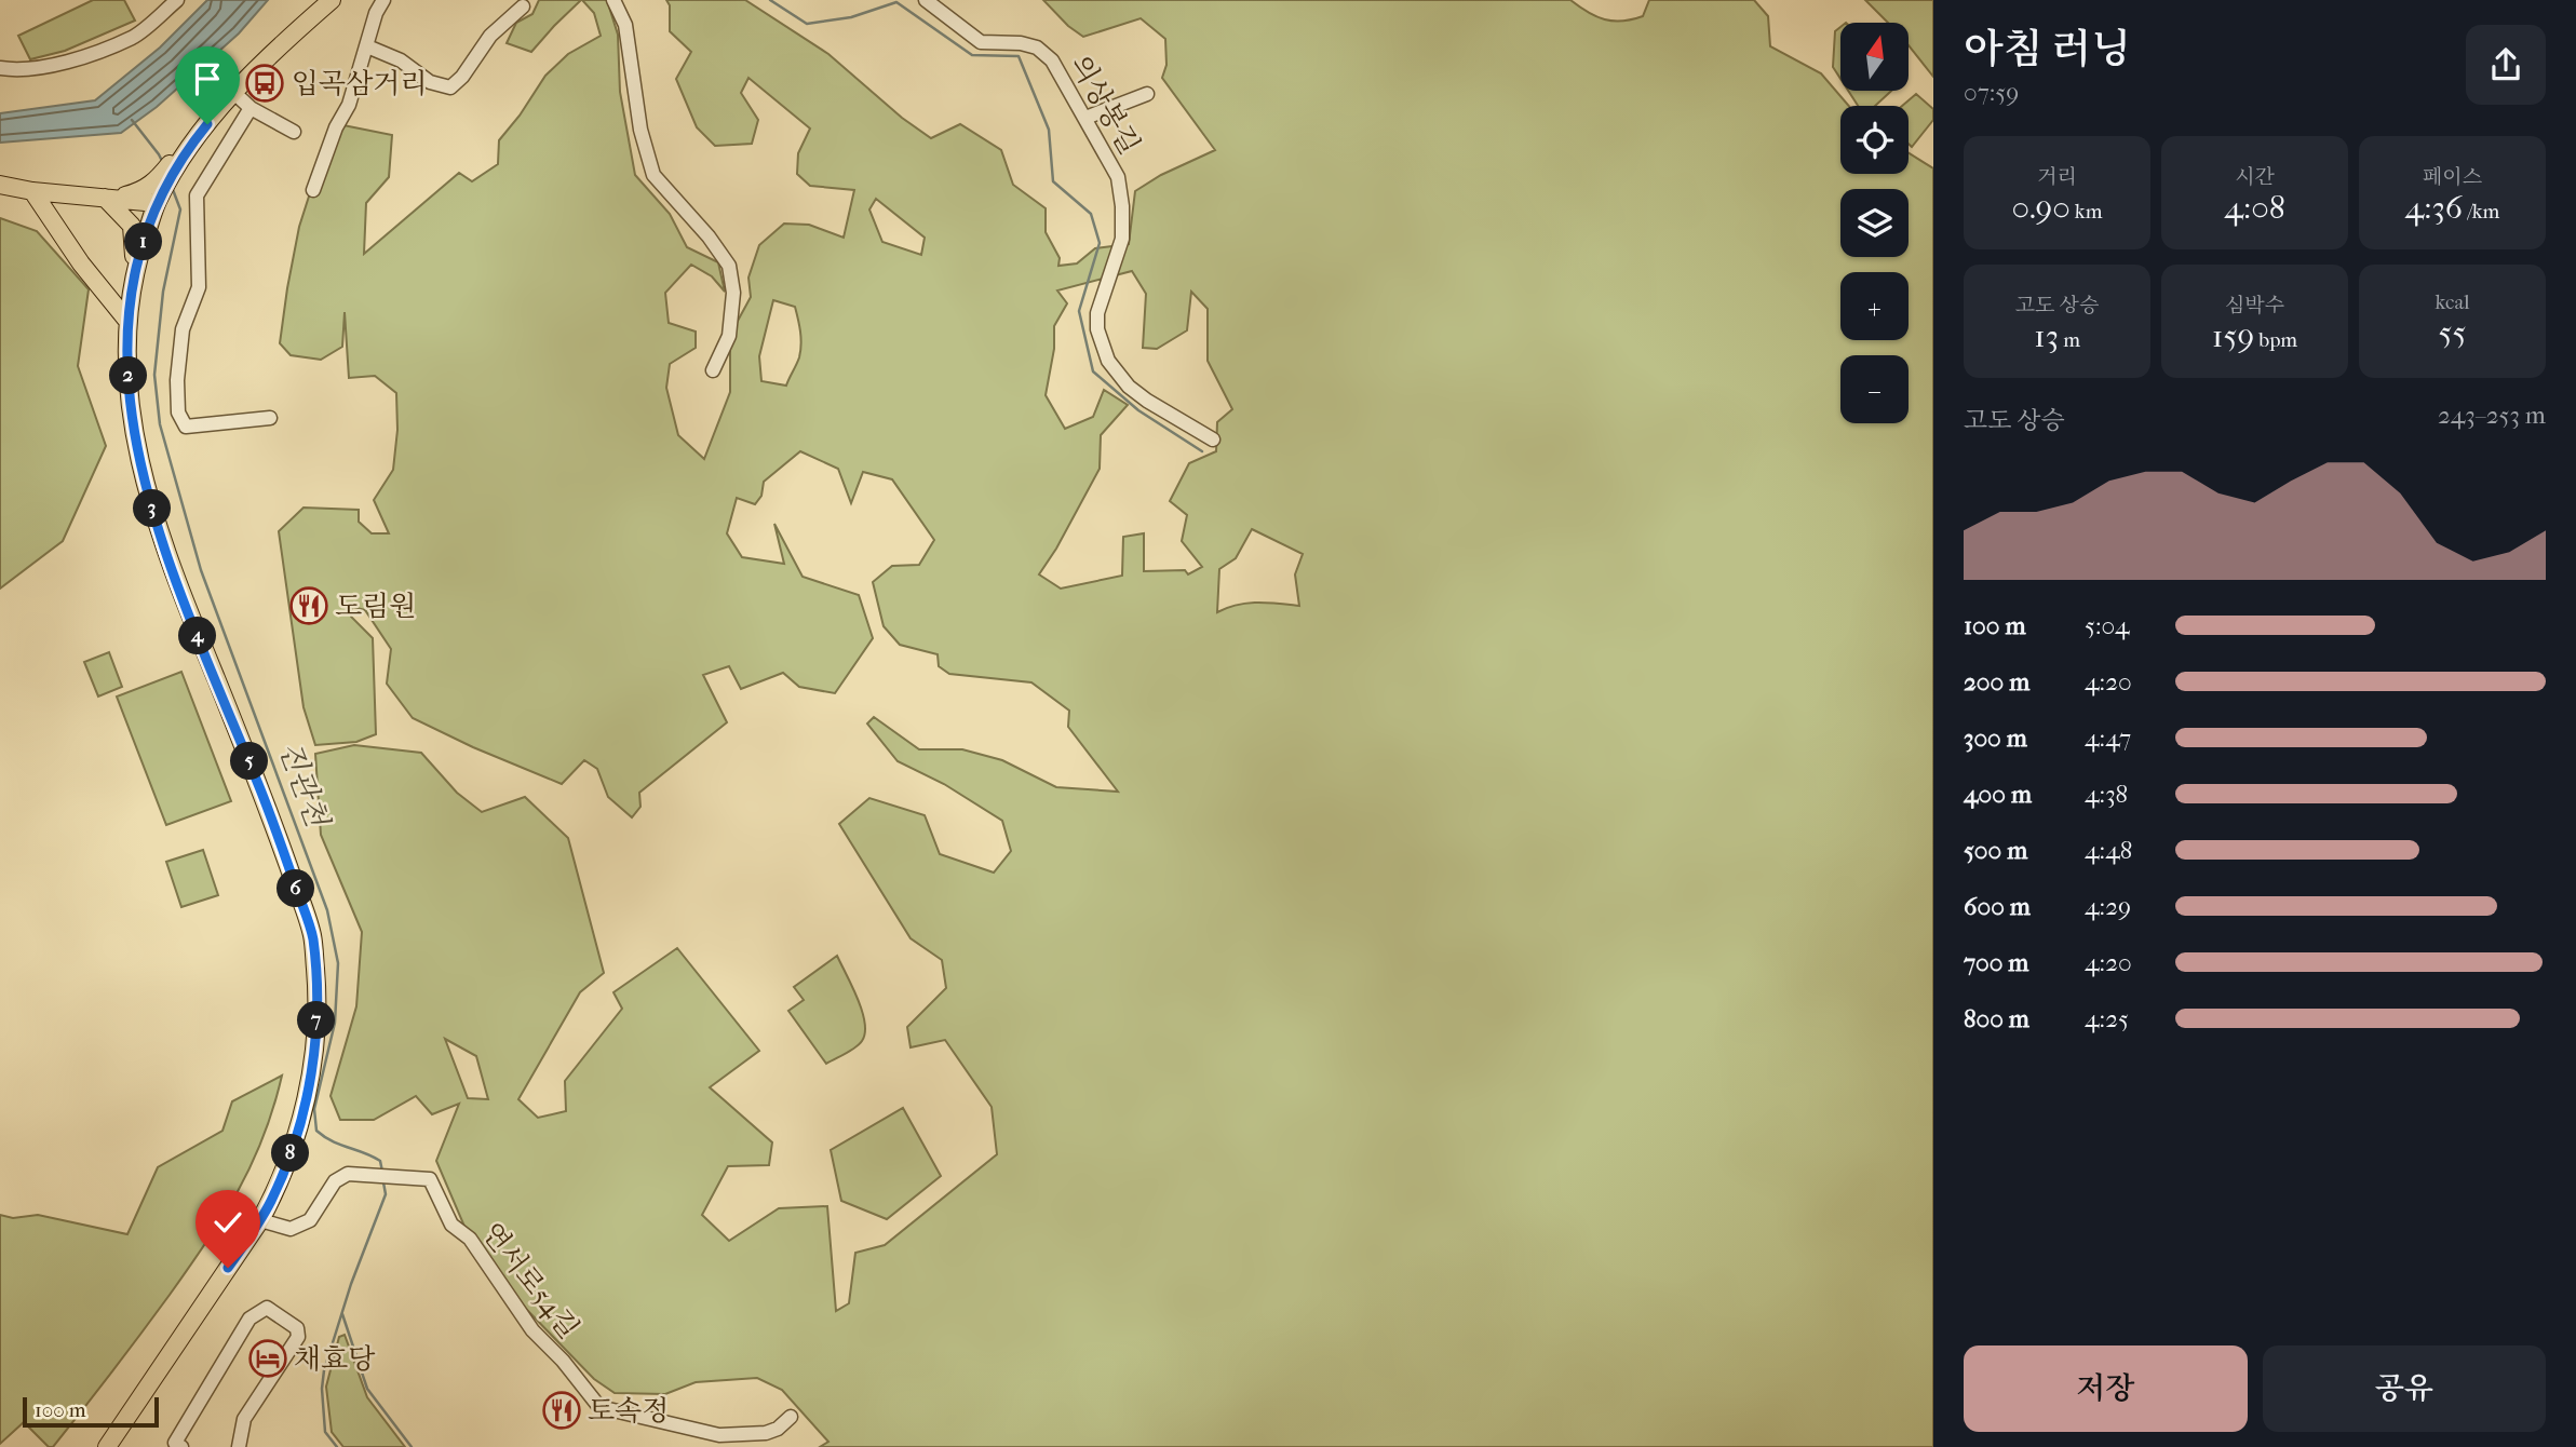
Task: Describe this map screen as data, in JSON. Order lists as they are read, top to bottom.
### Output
{
  "streets": {
    "street": ["의상봉길", "연서로54길"]
  },
  "water": ["진관천"],
  "places": {
    "bus stop": ["입곡삼거리"],
    "restaurant": ["도림원", "토속정"],
    "hotel": ["채효당"]
  },
  "scale_bar": "100 m",
  "north": "top",
  "page": {
    "heading": ["아침 러닝", "07:59"],
    "map_buttons": ["+", "−"],
    "stats": [
      ["거리", "0.90 km"],
      ["시간", "4:08"],
      ["페이스", "4:36 /km"],
      ["고도 상승", "13 m"],
      ["심박수", "159 bpm"],
      ["kcal", "55"]
    ],
    "pins": [
      "1",
      "2",
      "3",
      "4",
      "5",
      "6",
      "7",
      "8"
    ],
    "chart": ["고도 상승", "243–253 m"],
    "list": [
      {
        "name": "100 m",
        "note": "5:04"
      },
      {
        "name": "200 m",
        "note": "4:20"
      },
      {
        "name": "300 m",
        "note": "4:47"
      },
      {
        "name": "400 m",
        "note": "4:38"
      },
      {
        "name": "500 m",
        "note": "4:48"
      },
      {
        "name": "600 m",
        "note": "4:29"
      },
      {
        "name": "700 m",
        "note": "4:20"
      },
      {
        "name": "800 m",
        "note": "4:25"
      }
    ],
    "buttons": ["저장", "공유"],
    "scale": "100 m"
  }
}
